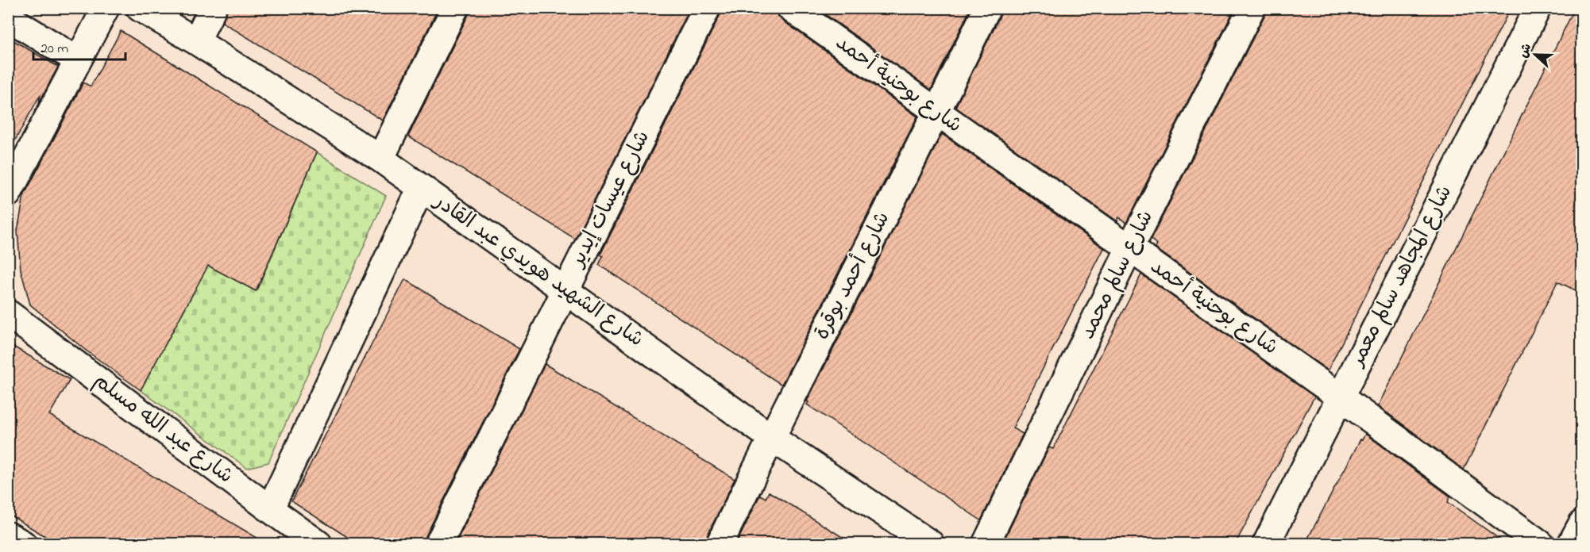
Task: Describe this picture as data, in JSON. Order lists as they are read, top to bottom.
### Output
{
  "streets": {
    "street": [
      "شارع بوحنية أحمد",
      "شارع عيسات إيدير",
      "شارع الشهيد هويدي عبد القادر",
      "شارع سالم محمد",
      "شارع أحمد بوقرة",
      "شارع المجاهد سالم معمر",
      "شارع عبد الله مسلم"
    ]
  },
  "crossings": [
    ["شارع بوحنية أحمد", "شارع سالم محمد"],
    ["شارع بوحنية أحمد", "شارع أحمد بوقرة"],
    ["شارع بوحنية أحمد", "شارع المجاهد سالم معمر"],
    ["شارع عيسات إيدير", "شارع الشهيد هويدي عبد القادر"],
    ["شارع الشهيد هويدي عبد القادر", "شارع أحمد بوقرة"]
  ],
  "scale_bar": "20 m",
  "north": "left"
}
